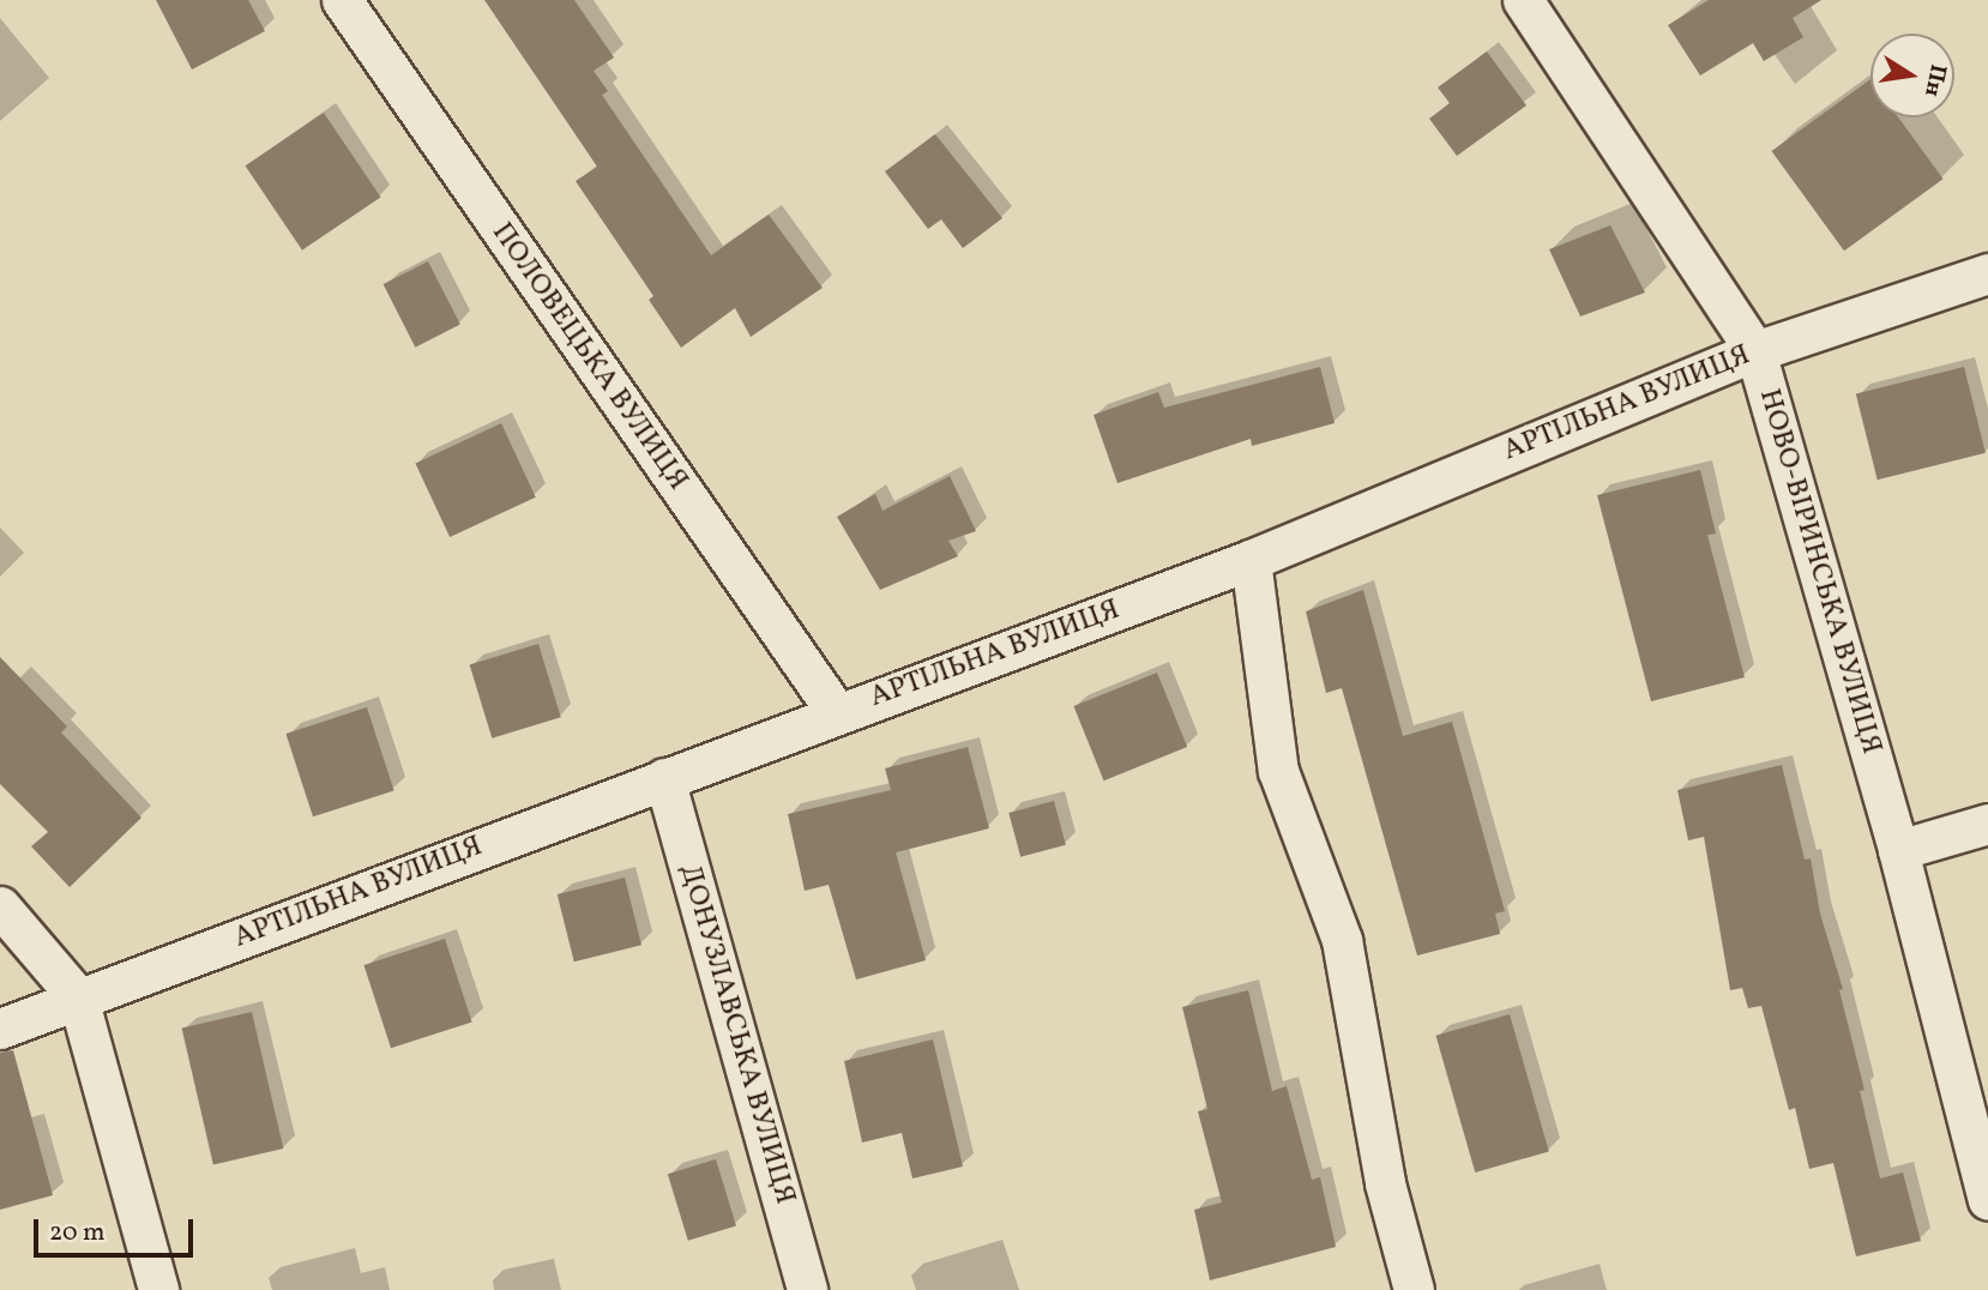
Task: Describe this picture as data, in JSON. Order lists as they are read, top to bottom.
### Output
{
  "streets": {
    "street": [
      "ПОЛОВЕЦЬКА ВУЛИЦЯ",
      "АРТІЛЬНА ВУЛИЦЯ",
      "НОВО-ВІРИНСЬКА ВУЛИЦЯ",
      "ДОНУЗЛАВСЬКА ВУЛИЦЯ"
    ]
  },
  "crossings": [
    ["ПОЛОВЕЦЬКА ВУЛИЦЯ", "АРТІЛЬНА ВУЛИЦЯ"],
    ["АРТІЛЬНА ВУЛИЦЯ", "НОВО-ВІРИНСЬКА ВУЛИЦЯ"],
    ["АРТІЛЬНА ВУЛИЦЯ", "ДОНУЗЛАВСЬКА ВУЛИЦЯ"]
  ],
  "scale_bar": "20 m",
  "north": "right"
}
